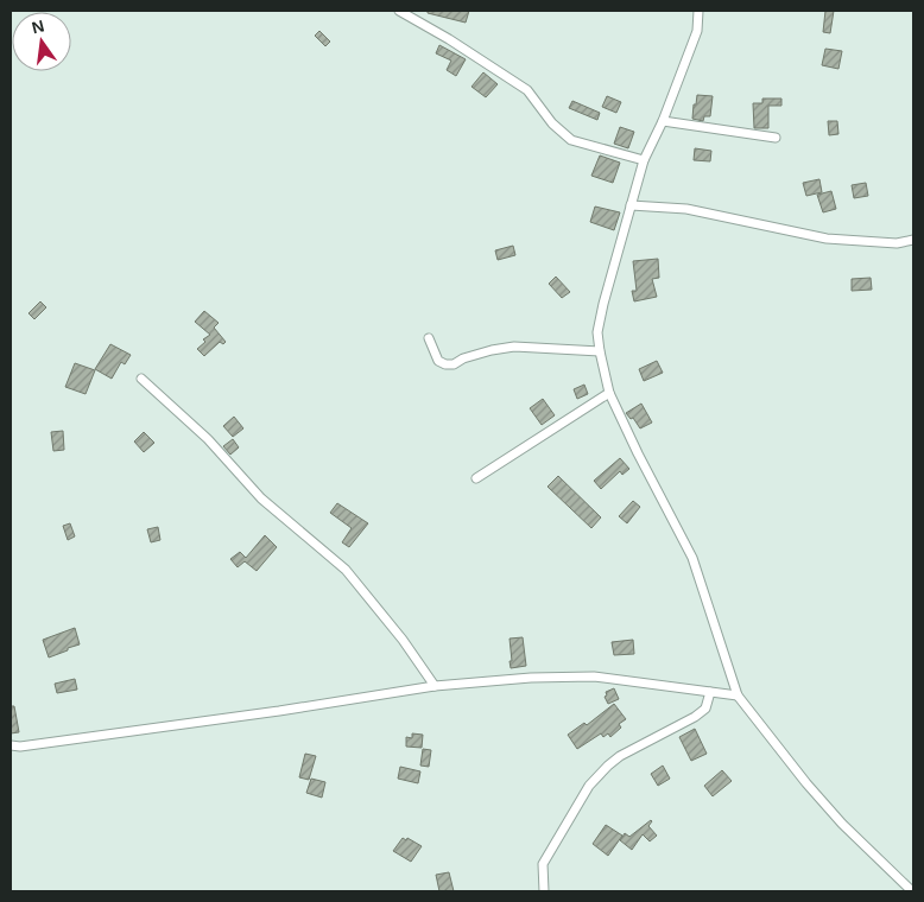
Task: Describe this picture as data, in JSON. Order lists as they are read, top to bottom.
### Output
{
  "north": "top"
}
